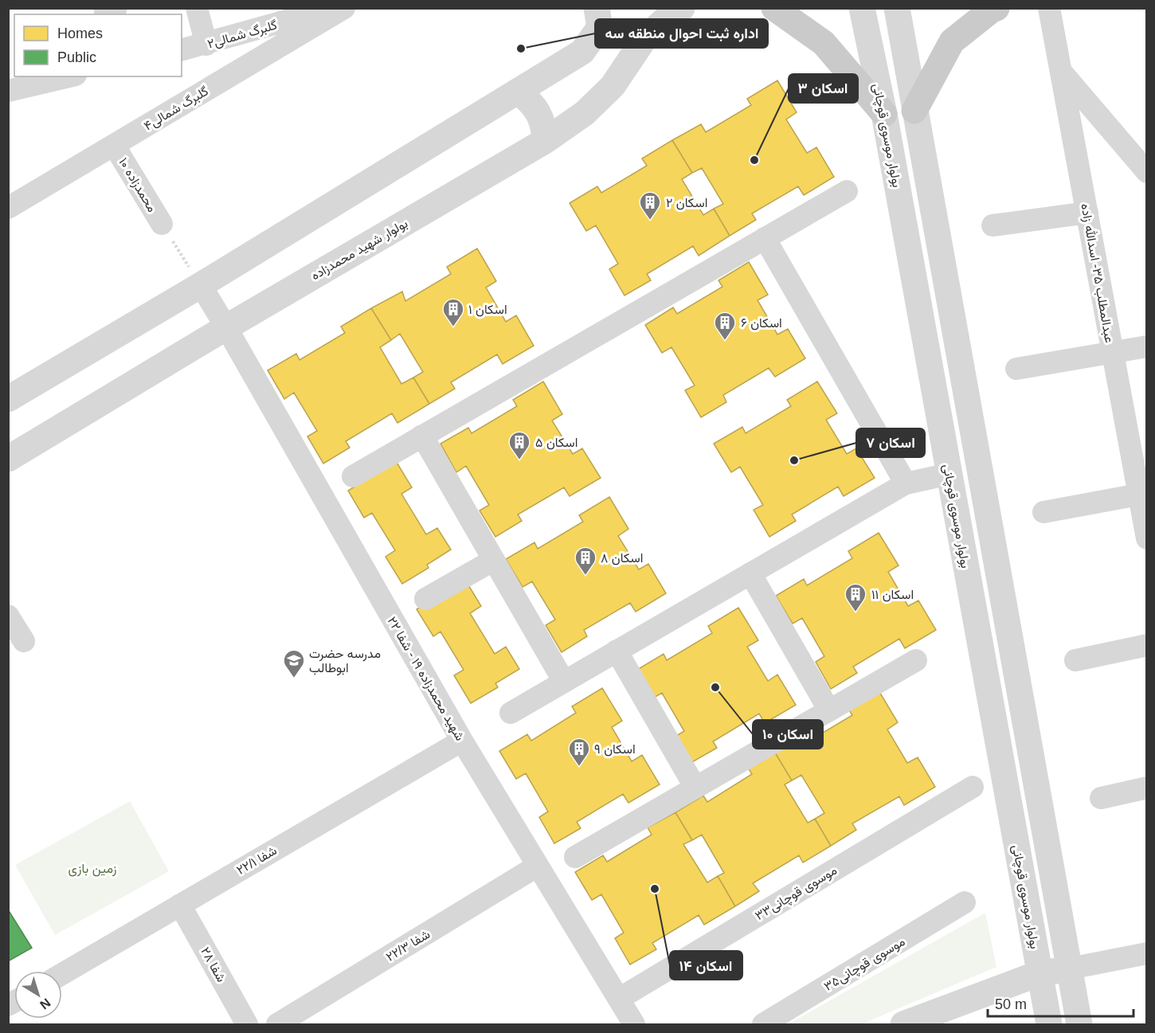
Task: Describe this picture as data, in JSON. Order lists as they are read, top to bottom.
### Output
{
  "streets": {
    "street": [
      "گلبرگ شمالی۲",
      "گلبرگ شمالی۴",
      "بولوار موسوی قوچانی",
      "محمدزاده ۱۰",
      "بولوار شهید محمدزاده",
      "عبدالمطلب ۳۵- اسدالله زاده",
      "شهید محمدزاده ۱۹ - شفا ۲۲",
      "۲۲/۱ شفا",
      "موسوی قوچانی۳۳",
      "شفا ۲۲/۳",
      "موسوی قوچانی۳۵",
      "شفا ۲۸"
    ]
  },
  "crossings": [
    ["گلبرگ شمالی۴", "محمدزاده ۱۰"],
    ["بولوار شهید محمدزاده", "شهید محمدزاده ۱۹ - شفا ۲۲"],
    ["شهید محمدزاده ۱۹ - شفا ۲۲", "۲۲/۱ شفا"],
    ["شهید محمدزاده ۱۹ - شفا ۲۲", "موسوی قوچانی۳۳"],
    ["شهید محمدزاده ۱۹ - شفا ۲۲", "شفا ۲۲/۳"],
    ["۲۲/۱ شفا", "شفا ۲۸"]
  ],
  "parks": ["زمین بازی"],
  "places": {
    "other": [
      "اداره ثبت احوال منطقه سه",
      "اسکان ۳",
      "اسکان ۷",
      "اسکان ۱۰",
      "اسکان ۱۴"
    ],
    "building": [
      "اسکان ۲",
      "اسکان ۱",
      "اسکان ۶",
      "اسکان ۵",
      "اسکان ۸",
      "اسکان ۱۱",
      "اسکان ۹"
    ],
    "school or university": ["مدرسه حضرت ابوطالب"]
  },
  "legend": ["Homes", "Public"],
  "scale_bar": "50 m",
  "north": "bottom right"
}
